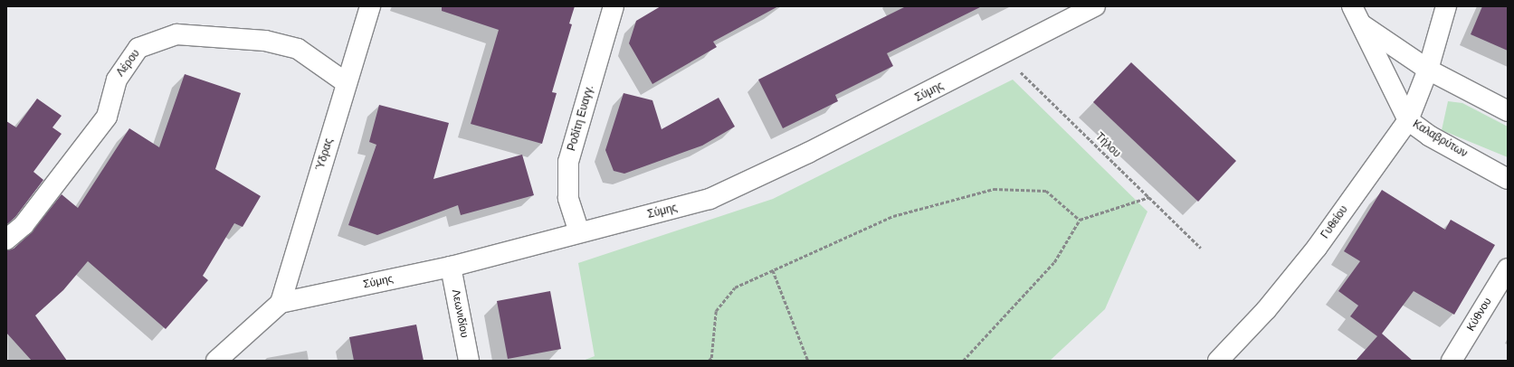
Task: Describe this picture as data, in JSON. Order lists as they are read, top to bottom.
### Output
{
  "streets": {
    "street": [
      "Λέρου",
      "Σύμης",
      "Ροδίτη Ευαγγ.",
      "Καλαβρύτων",
      "Ύδρας",
      "Γυθείου",
      "Λεωνιδίου",
      "Κύθνου"
    ],
    "path": ["Τήλου"]
  },
  "crossings": [
    ["Λέρου", "Ύδρας"],
    ["Σύμης", "Ροδίτη Ευαγγ."],
    ["Σύμης", "Τήλου"],
    ["Σύμης", "Ύδρας"],
    ["Σύμης", "Λεωνιδίου"],
    ["Καλαβρύτων", "Γυθείου"]
  ]
}
